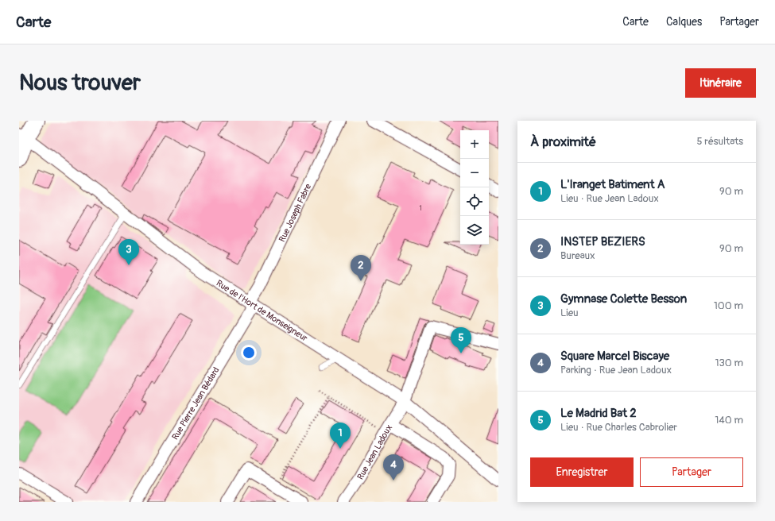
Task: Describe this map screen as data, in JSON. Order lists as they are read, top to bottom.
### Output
{
  "streets": {
    "street": [
      "Rue Joseph Fabre",
      "Rue de l'Hort de Monseigneur",
      "Rue Pierre Jean Bédard",
      "Rue Jean Ladoux"
    ]
  },
  "crossings": [
    ["Rue Joseph Fabre", "Rue de l'Hort de Monseigneur"],
    ["Rue Joseph Fabre", "Rue Pierre Jean Bédard"],
    ["Rue de l'Hort de Monseigneur", "Rue Pierre Jean Bédard"],
    ["Rue de l'Hort de Monseigneur", "Rue Jean Ladoux"]
  ],
  "house_numbers": ["1"],
  "page": {
    "header": "Carte",
    "nav": ["Carte", "Calques", "Partager"],
    "buttons": [
      "Itinéraire",
      ["Enregistrer", "Partager"]
    ],
    "title": "Nous trouver",
    "heading": ["À proximité", "5 résultats"],
    "map_buttons": ["+", "−"],
    "list": [
      {
        "mark": "1",
        "name": "L'Iranget Batiment A",
        "note": "Lieu · Rue Jean Ladoux",
        "value": "90 m"
      },
      {
        "mark": "2",
        "name": "INSTEP BEZIERS",
        "note": "Bureaux",
        "value": "90 m"
      },
      {
        "mark": "3",
        "name": "Gymnase Colette Besson",
        "note": "Lieu",
        "value": "100 m"
      },
      {
        "mark": "4",
        "name": "Square Marcel Biscaye",
        "note": "Parking · Rue Jean Ladoux",
        "value": "130 m"
      },
      {
        "mark": "5",
        "name": "Le Madrid Bat 2",
        "note": "Lieu · Rue Charles Cabrolier",
        "value": "140 m"
      }
    ],
    "pins": [
      "3",
      "2",
      "5",
      "1",
      "4"
    ]
  }
}
